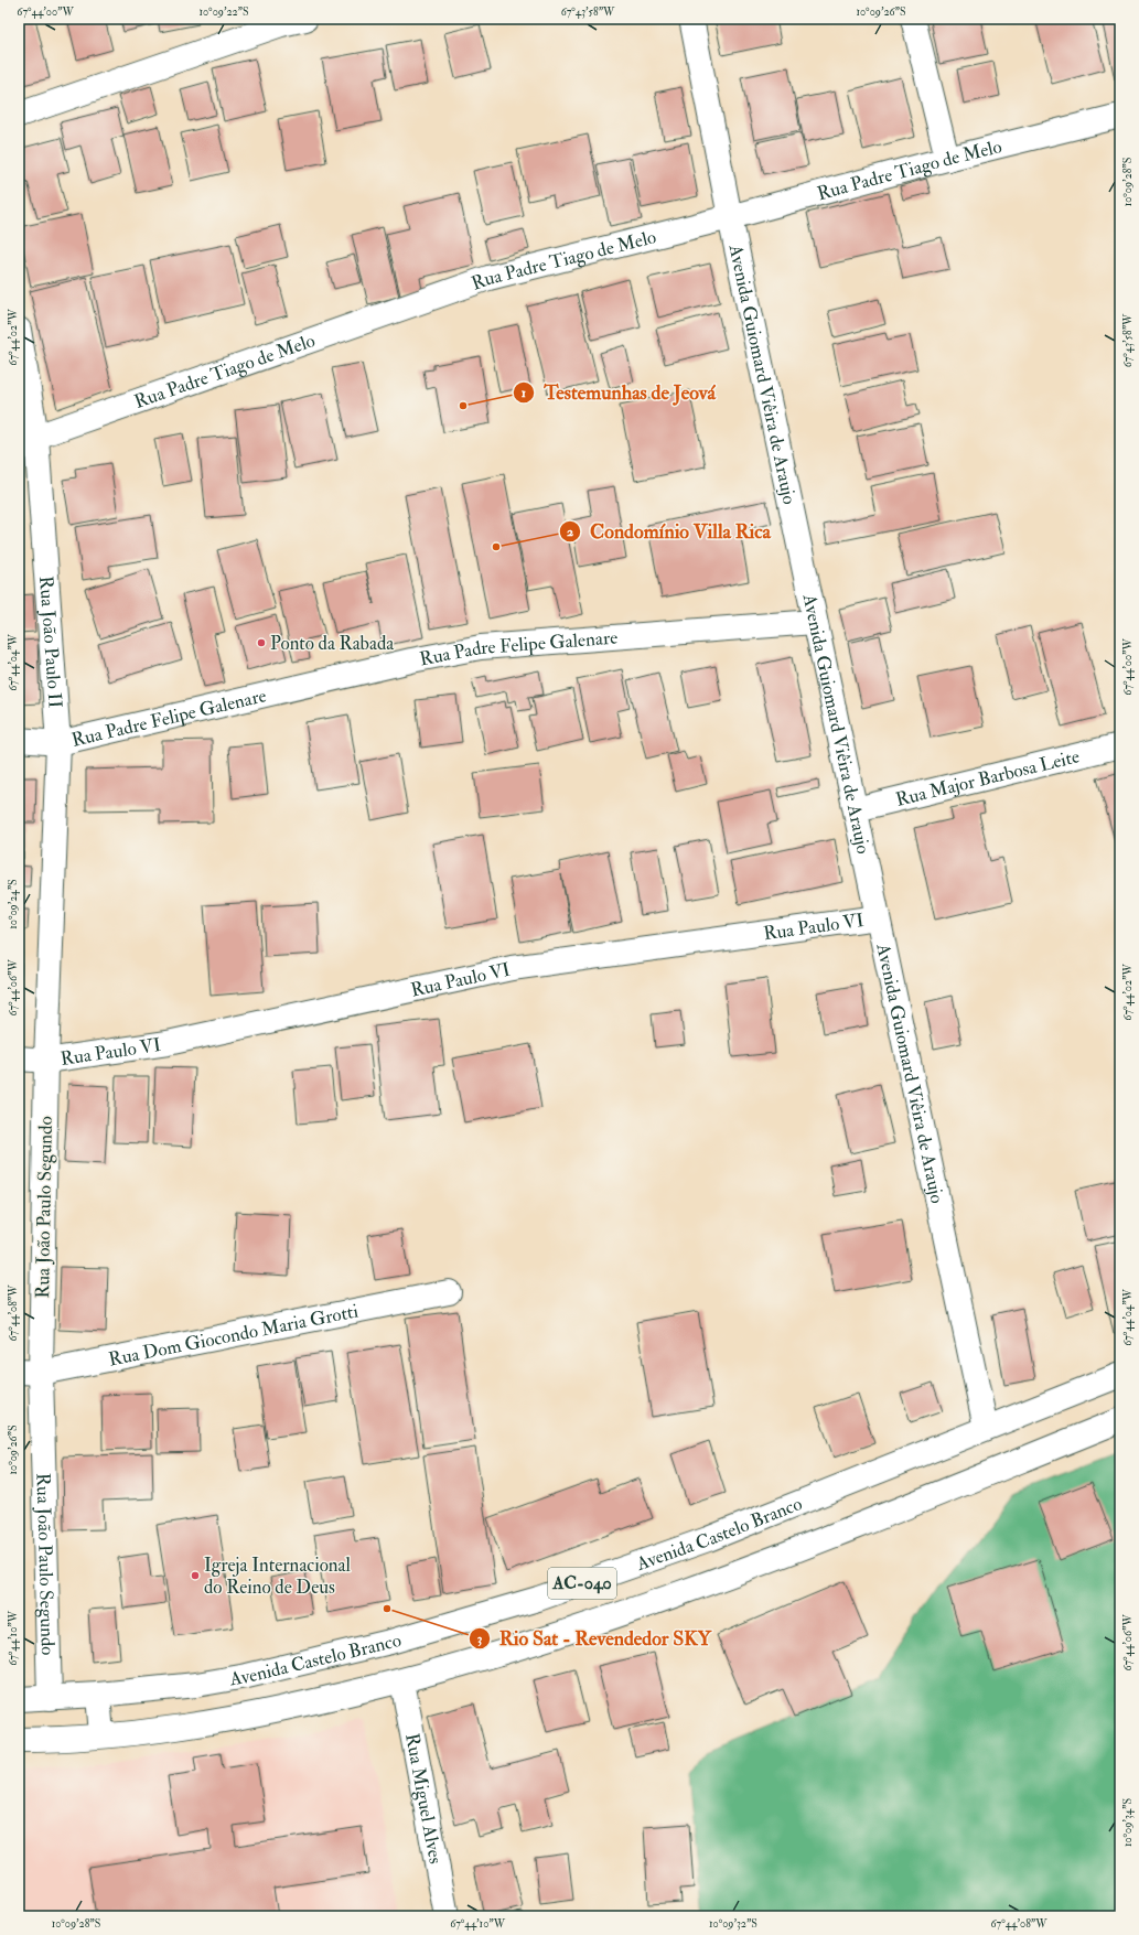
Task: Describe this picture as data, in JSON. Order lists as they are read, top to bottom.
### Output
{
  "streets": {
    "main road": [
      "Rua Padre Tiago de Melo",
      "Avenida Guiomard Viêira de Araujo",
      "Rua João Paulo II",
      "Rua Padre Felipe Galenare",
      "Rua Major Barbosa Leite",
      "Rua Paulo VI",
      "Rua João Paulo Segundo",
      "Rua Dom Giocondo Maria Grotti",
      "Avenida Castelo Branco",
      "AC-040",
      "Rua Miguel Alves"
    ]
  },
  "crossings": [
    ["Rua Padre Tiago de Melo", "Avenida Guiomard Viêira de Araujo"],
    ["Rua Padre Tiago de Melo", "Rua João Paulo II"],
    ["Avenida Guiomard Viêira de Araujo", "Rua Padre Felipe Galenare"],
    ["Avenida Guiomard Viêira de Araujo", "Rua Major Barbosa Leite"],
    ["Avenida Guiomard Viêira de Araujo", "Rua Paulo VI"],
    ["Avenida Guiomard Viêira de Araujo", "Avenida Castelo Branco"],
    ["Rua João Paulo II", "Rua Padre Felipe Galenare"],
    ["Rua João Paulo II", "Rua Paulo VI"],
    ["Rua João Paulo II", "Rua João Paulo Segundo"],
    ["Rua Paulo VI", "Rua João Paulo Segundo"],
    ["Rua João Paulo Segundo", "Rua Dom Giocondo Maria Grotti"],
    ["Rua João Paulo Segundo", "Avenida Castelo Branco"],
    ["AC-040", "Rua Miguel Alves"]
  ],
  "places": [
    "Testemunhas de Jeová",
    "Condomínio Villa Rica",
    "Ponto da Rabada",
    "Igreja Internacional do Reino de Deus",
    "Rio Sat - Revendedor SKY"
  ],
  "coordinates": [
    "67°44'00\"W",
    "10°09'22\"S",
    "67°43'58\"W",
    "10°09'26\"S",
    "10°09'28\"S",
    "67°44'02\"W",
    "67°44'04\"W",
    "10°09'24\"S",
    "67°44'06\"W",
    "67°44'08\"W",
    "67°44'10\"W",
    "10°09'34\"S",
    "10°09'32\"S"
  ]
}
